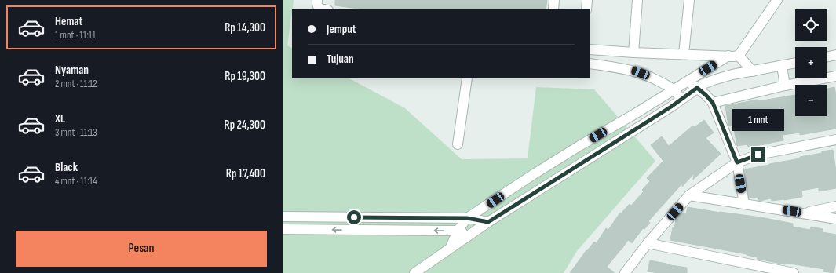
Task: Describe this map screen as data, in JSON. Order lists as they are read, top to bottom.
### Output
{
  "page": {
    "list": [
      {
        "name": "Hemat",
        "note": "1 mnt · 11:11",
        "value": "Rp 14,300"
      },
      {
        "name": "Nyaman",
        "note": "2 mnt · 11:12",
        "value": "Rp 19,300"
      },
      {
        "name": "XL",
        "note": "3 mnt · 11:13",
        "value": "Rp 24,300"
      },
      {
        "name": "Black",
        "note": "4 mnt · 11:14",
        "value": "Rp 17,400"
      }
    ],
    "map_buttons": ["+", "−"],
    "banner": ["Jemput", "Tujuan"],
    "bubble": "1 mnt",
    "buttons": "Pesan"
  }
}
